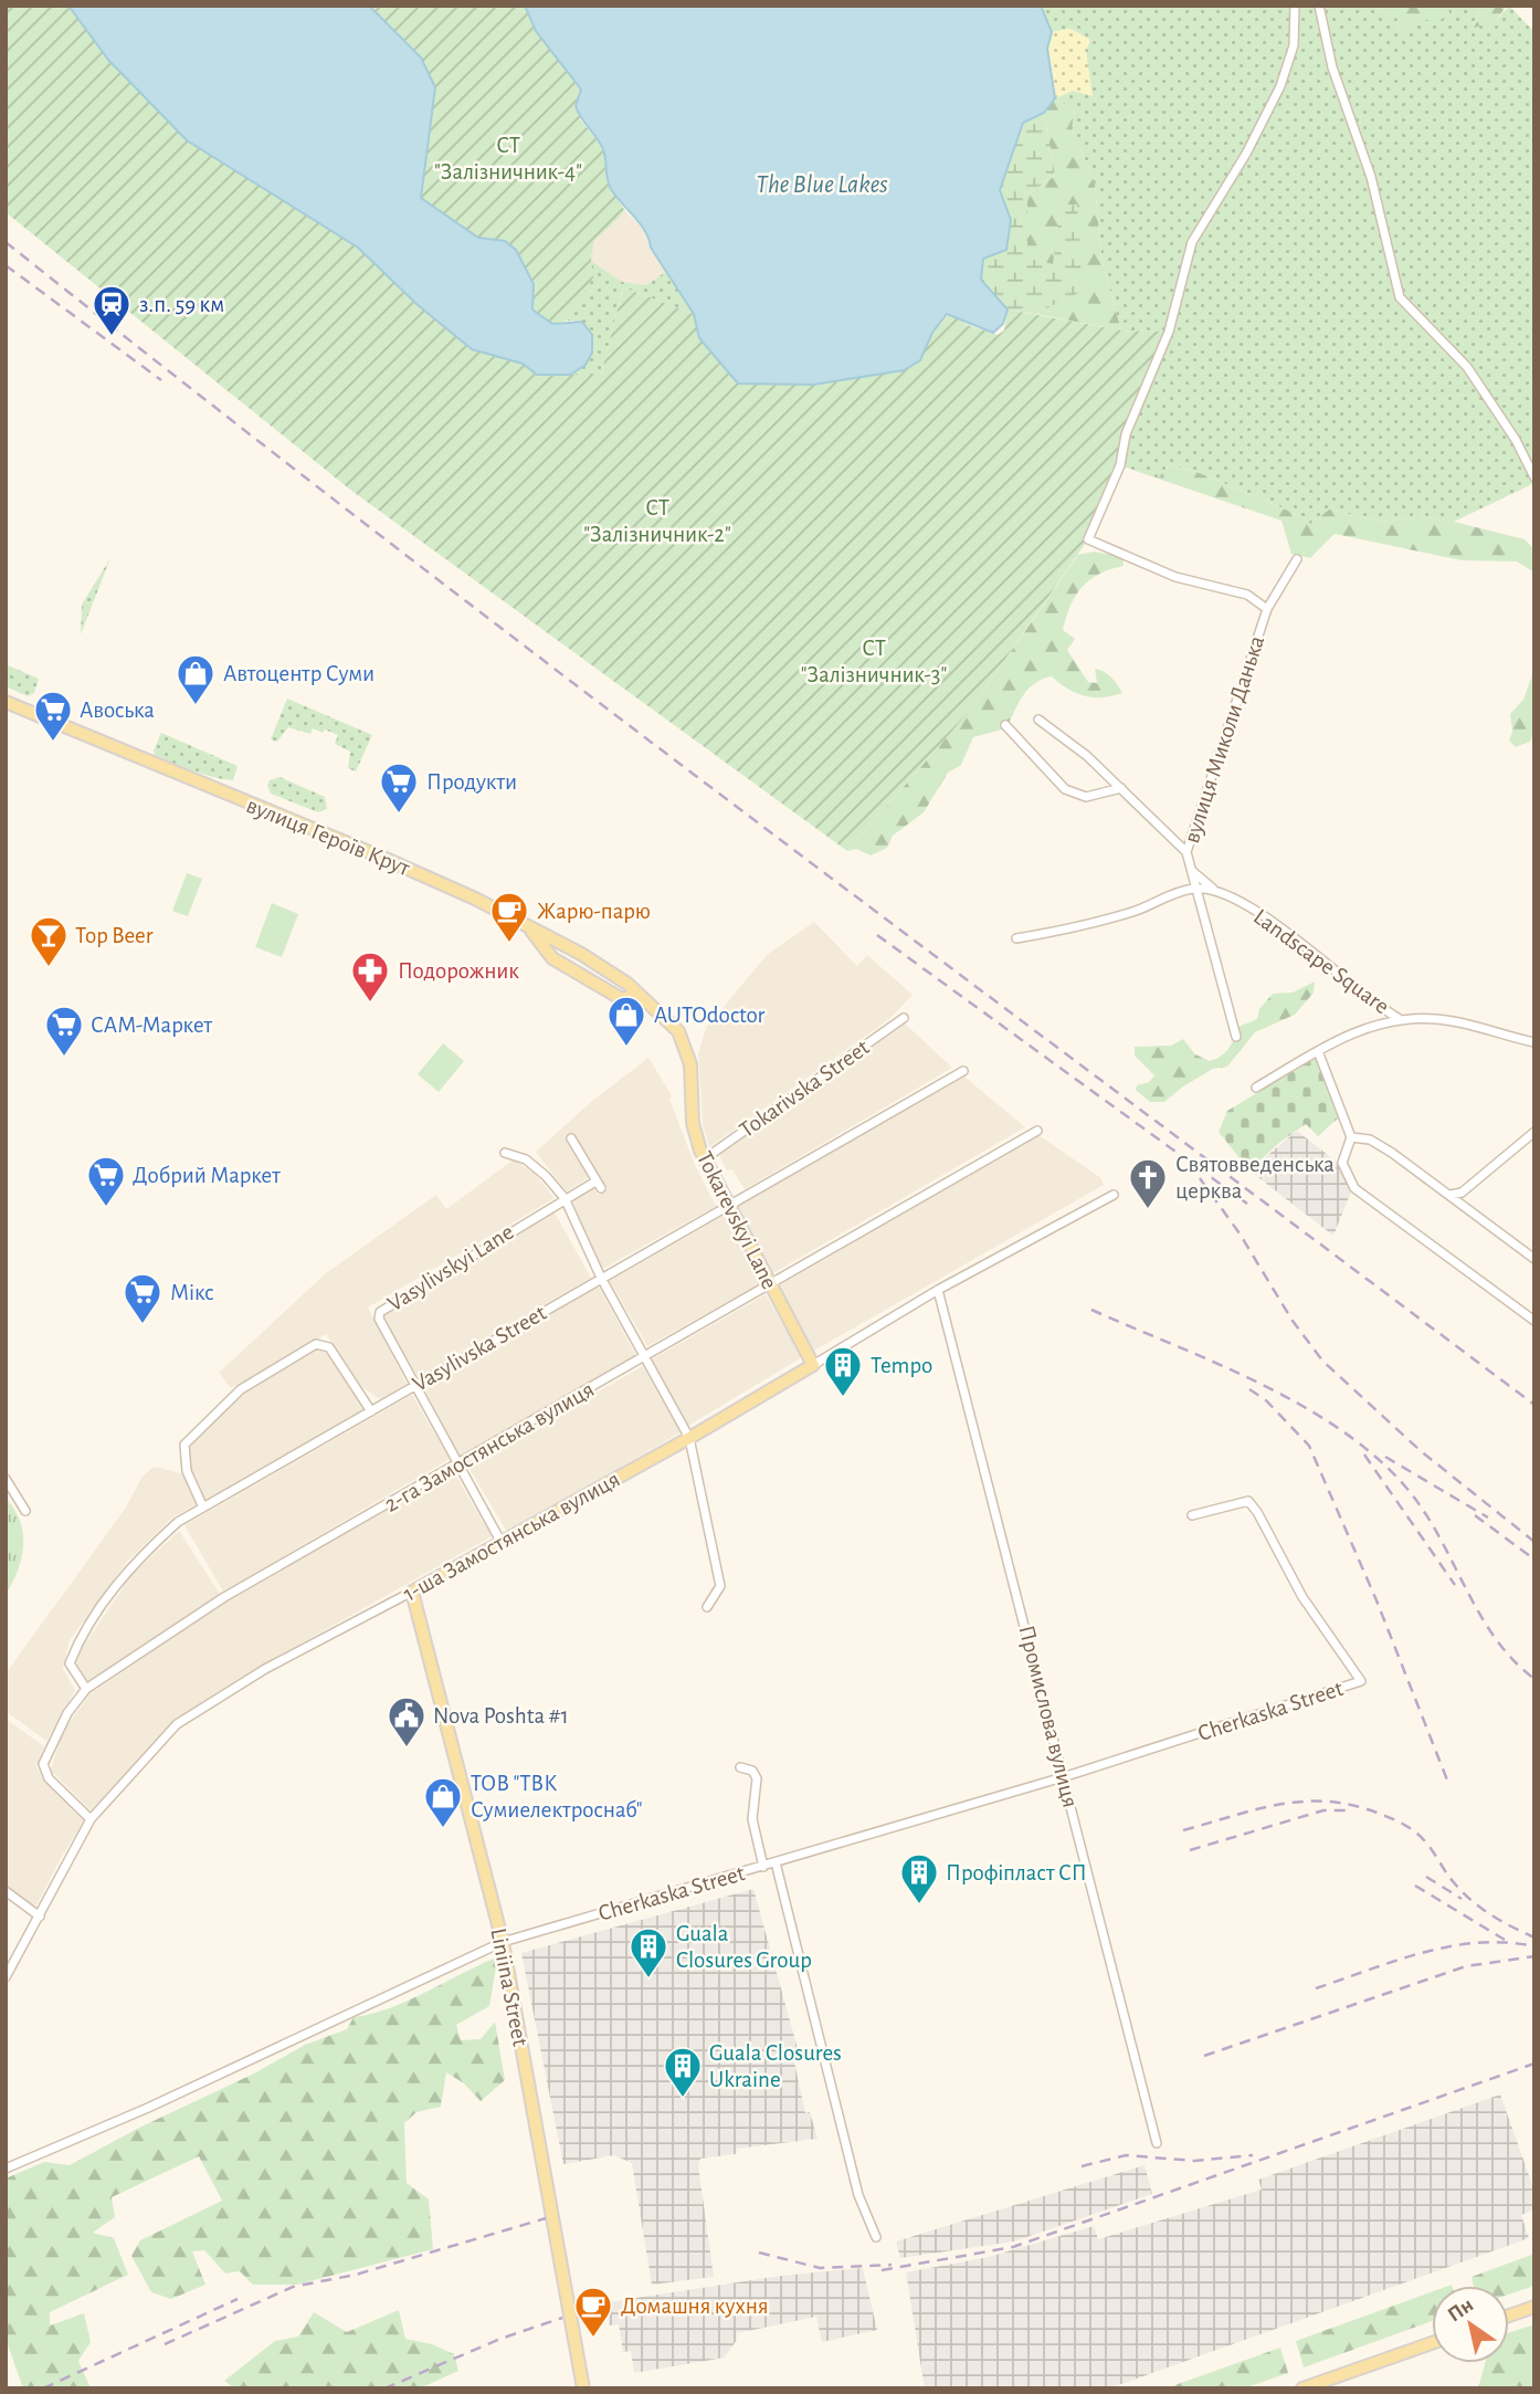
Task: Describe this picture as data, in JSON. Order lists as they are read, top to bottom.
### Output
{
  "streets": {
    "main road": [
      "вулиця Героїв Крут",
      "Tokarevskyi Lane",
      "1-ша Замостянська вулиця",
      "Liniina Street"
    ],
    "street": [
      "вулиця Миколи Данька",
      "Landscape Square",
      "Tokarivska Street",
      "Vasylivskyi Lane",
      "Vasylivska Street",
      "2-га Замостянська вулиця",
      "Cherkaska Street",
      "Промислова вулиця"
    ]
  },
  "crossings": [
    ["вулиця Миколи Данька", "Landscape Square"],
    ["вулиця Героїв Крут", "Tokarevskyi Lane"],
    ["Tokarivska Street", "Tokarevskyi Lane"],
    ["Tokarevskyi Lane", "Vasylivska Street"],
    ["Tokarevskyi Lane", "2-га Замостянська вулиця"],
    ["Tokarevskyi Lane", "1-ша Замостянська вулиця"],
    ["Vasylivskyi Lane", "Vasylivska Street"],
    ["Vasylivskyi Lane", "2-га Замостянська вулиця"],
    ["Vasylivskyi Lane", "1-ша Замостянська вулиця"],
    ["Vasylivska Street", "2-га Замостянська вулиця"],
    ["2-га Замостянська вулиця", "1-ша Замостянська вулиця"],
    ["1-ша Замостянська вулиця", "Промислова вулиця"],
    ["1-ша Замостянська вулиця", "Liniina Street"],
    ["Cherkaska Street", "Промислова вулиця"],
    ["Cherkaska Street", "Liniina Street"]
  ],
  "water": ["The Blue Lakes"],
  "parks": ["СТ \"Залізничник-4\"", "СТ \"Залізничник-2\"", "СТ \"Залізничник-3\""],
  "places": {
    "station": ["з.п. 59 км"],
    "shop": ["Автоцентр Суми", "AUTOdoctor", "ТОВ \"ТВК Сумиелектроснаб\""],
    "supermarket": [
      "Авоська",
      "Продукти",
      "САМ-Маркет",
      "Добрий Маркет",
      "Мікс"
    ],
    "cafe": ["Жарю-парю", "Домашня кухня"],
    "bar": ["Top Beer"],
    "pharmacy": ["Подорожник"],
    "church": ["Святовведенська церква"],
    "building": [
      "Tempo",
      "Профіпласт СП",
      "Guala Closures Group",
      "Guala Closures Ukraine"
    ],
    "public building": ["Nova Poshta #1"]
  },
  "north": "top left"
}
